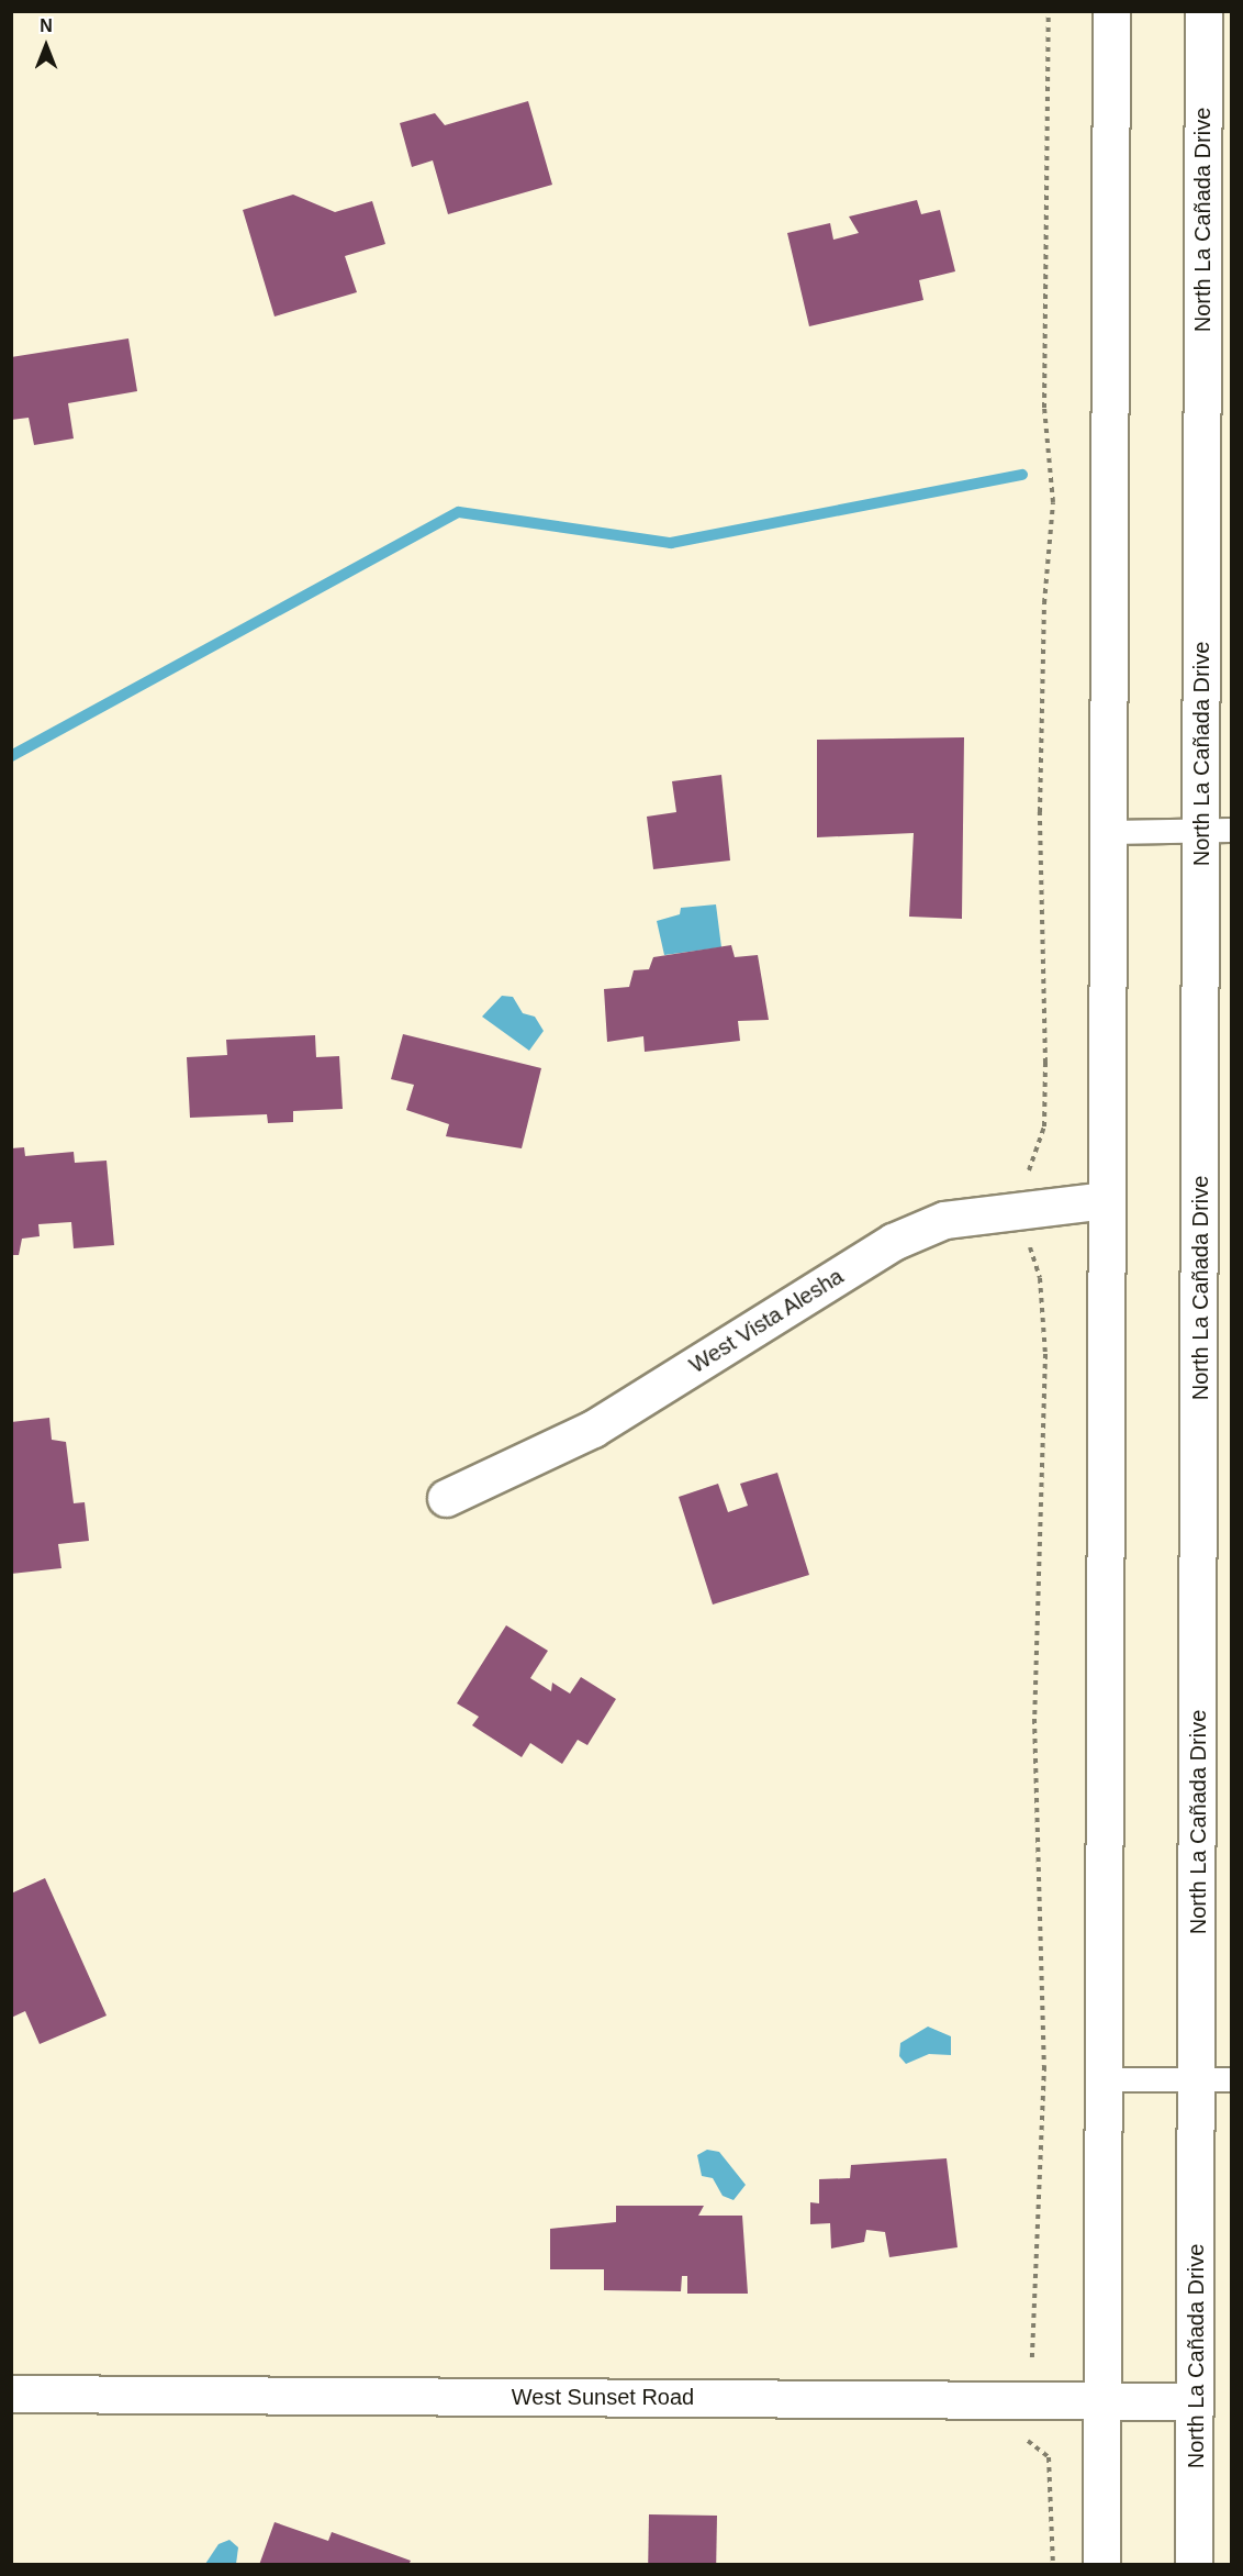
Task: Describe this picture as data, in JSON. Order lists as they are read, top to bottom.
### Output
{
  "streets": {
    "main road": ["North La Cañada Drive", "West Vista Alesha", "West Sunset Road"]
  },
  "crossings": [
    ["North La Cañada Drive", "West Sunset Road"]
  ],
  "north": "top"
}
